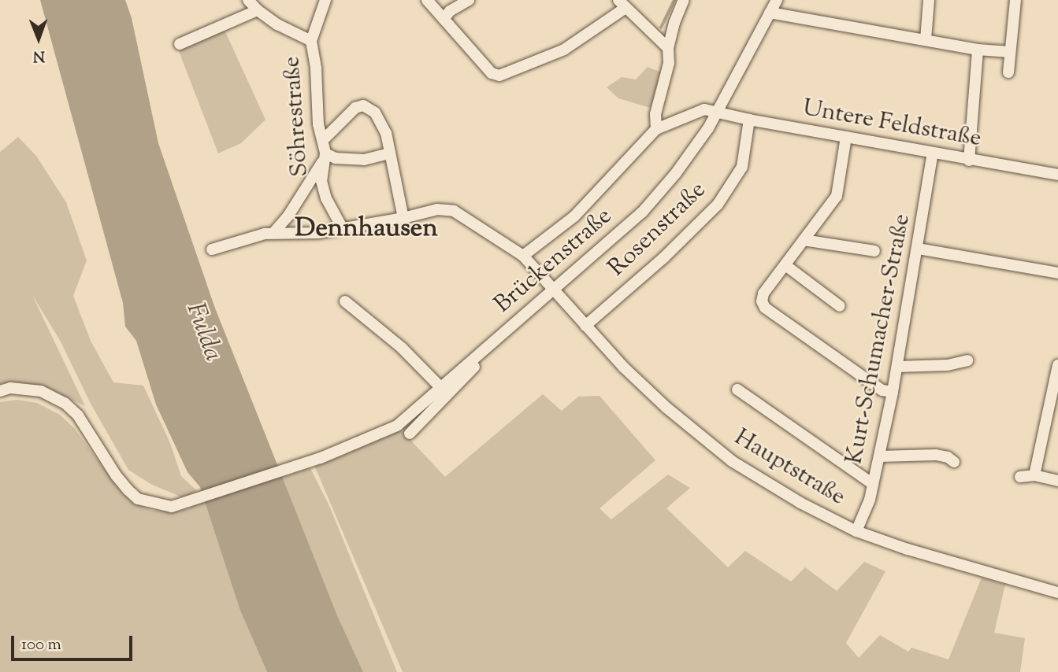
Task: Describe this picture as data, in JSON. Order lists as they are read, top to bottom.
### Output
{
  "streets": {
    "street": [
      "Söhrestraße",
      "Untere Feldstraße",
      "Rosenstraße",
      "Brückenstraße",
      "Kurt-Schumacher-Straße",
      "Hauptstraße"
    ]
  },
  "crossings": [
    ["Söhrestraße", "Hauptstraße"],
    ["Untere Feldstraße", "Rosenstraße"],
    ["Untere Feldstraße", "Brückenstraße"],
    ["Untere Feldstraße", "Kurt-Schumacher-Straße"],
    ["Rosenstraße", "Hauptstraße"],
    ["Brückenstraße", "Hauptstraße"],
    ["Kurt-Schumacher-Straße", "Hauptstraße"]
  ],
  "districts": ["Dennhausen"],
  "water": ["Fulda"],
  "scale_bar": "100 m",
  "north": "bottom"
}
